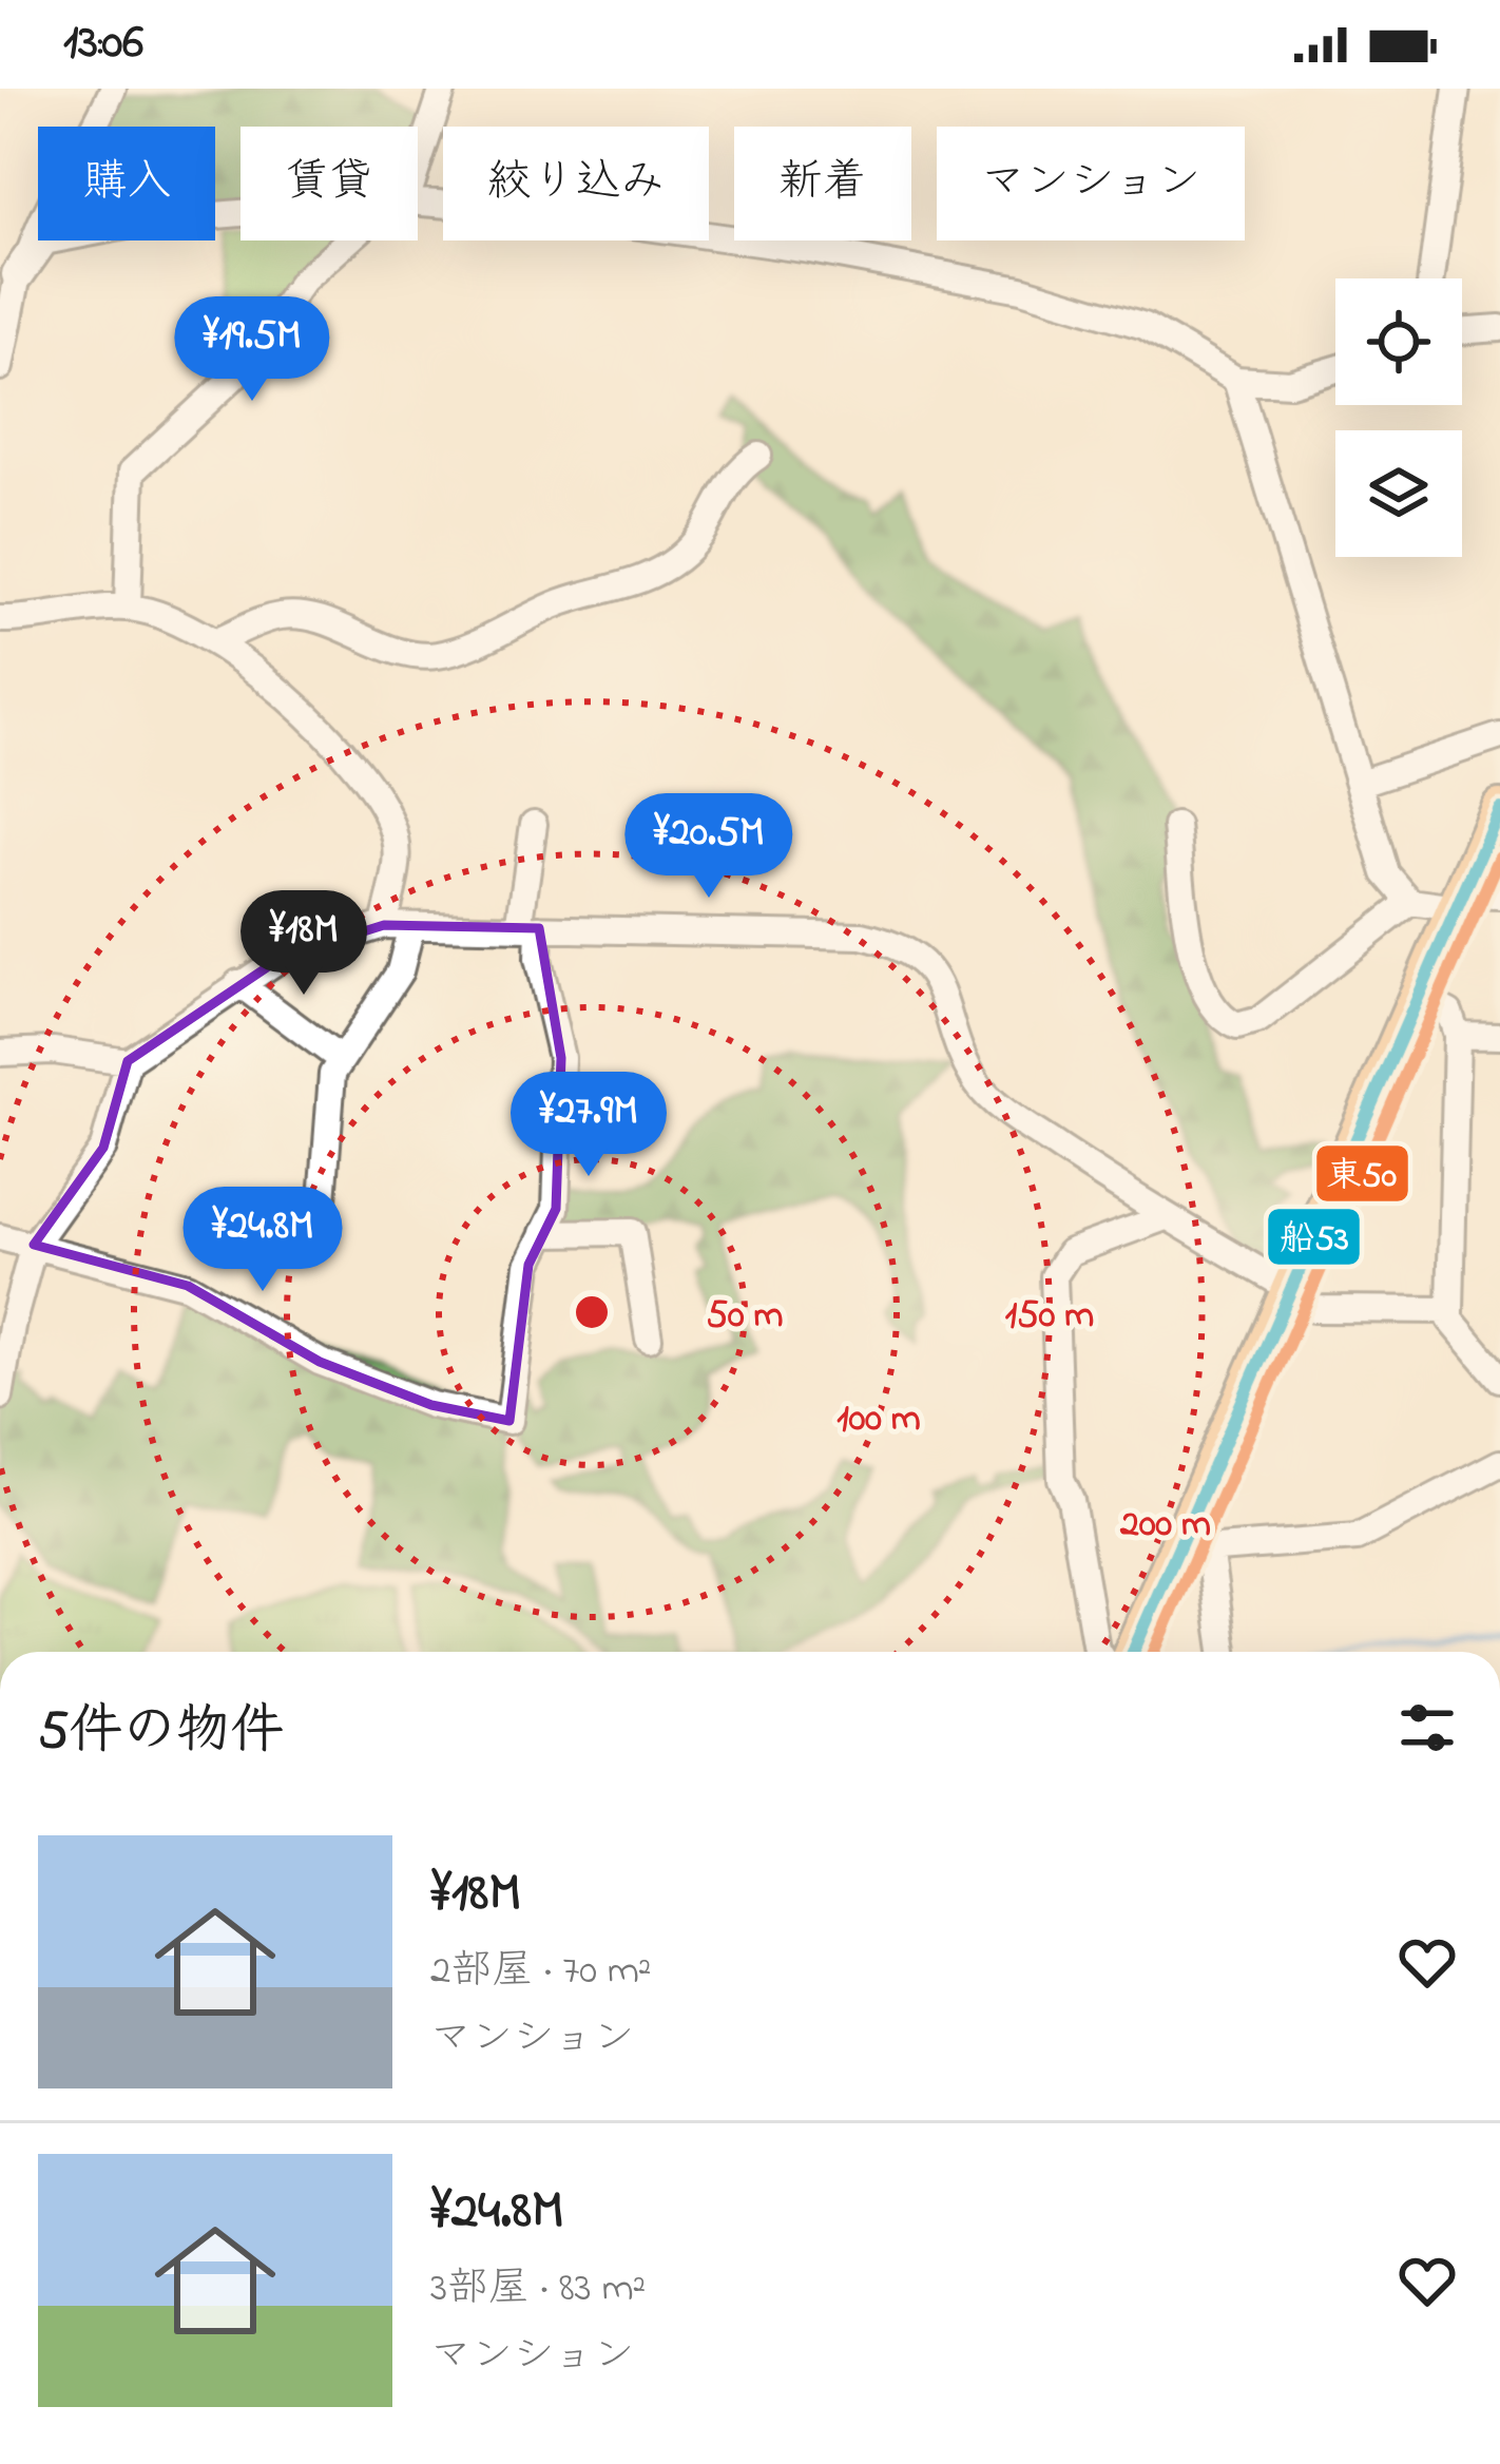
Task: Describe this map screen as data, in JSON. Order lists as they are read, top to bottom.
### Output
{
  "lines": ["transit line 船53", "transit line 東50"],
  "page": {
    "status": "13:06",
    "chip": [
      "購入",
      "賃貸",
      "絞り込み",
      "新着",
      "マンション"
    ],
    "price": [
      "¥19.5M",
      "¥20.5M",
      "¥18M",
      "¥27.9M",
      "¥24.8M"
    ],
    "heading": "5件の物件",
    "list": [
      {
        "name": "¥18M",
        "note": "2部屋 · 70 m² · マンション"
      },
      {
        "name": "¥24.8M",
        "note": "3部屋 · 83 m² · マンション"
      }
    ]
  },
  "rings": [
    "50 m",
    "150 m",
    "100 m",
    "200 m"
  ]
}
